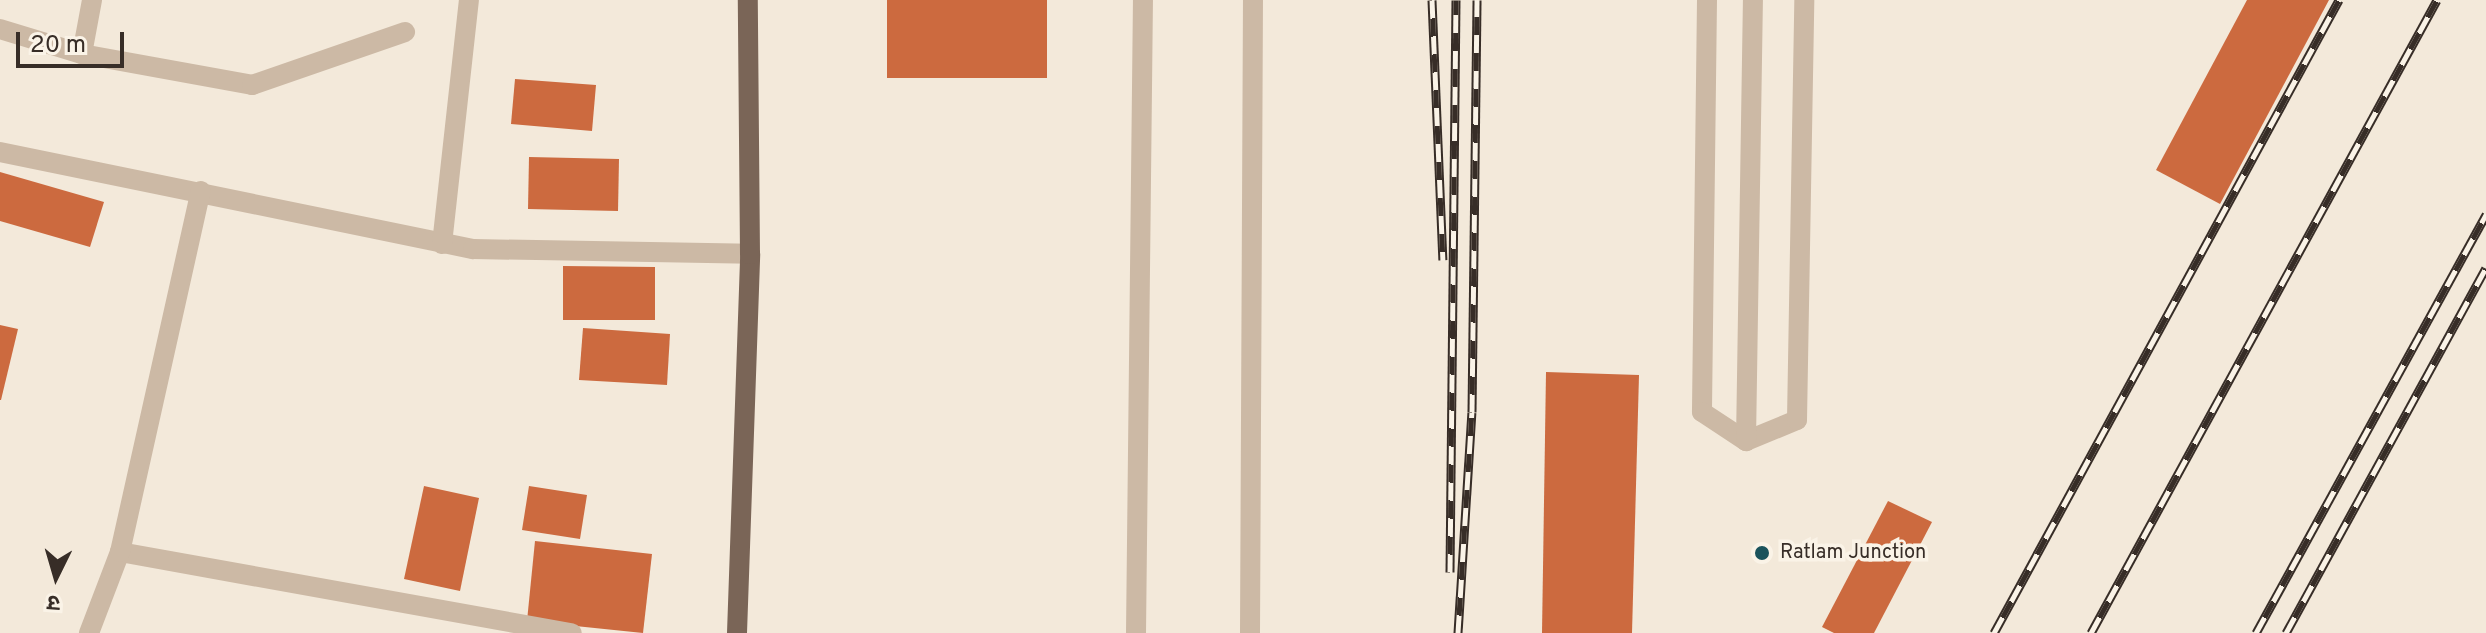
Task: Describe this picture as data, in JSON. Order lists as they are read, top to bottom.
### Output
{
  "places": ["Ratlam Junction"],
  "scale_bar": "20 m",
  "north": "bottom"
}
